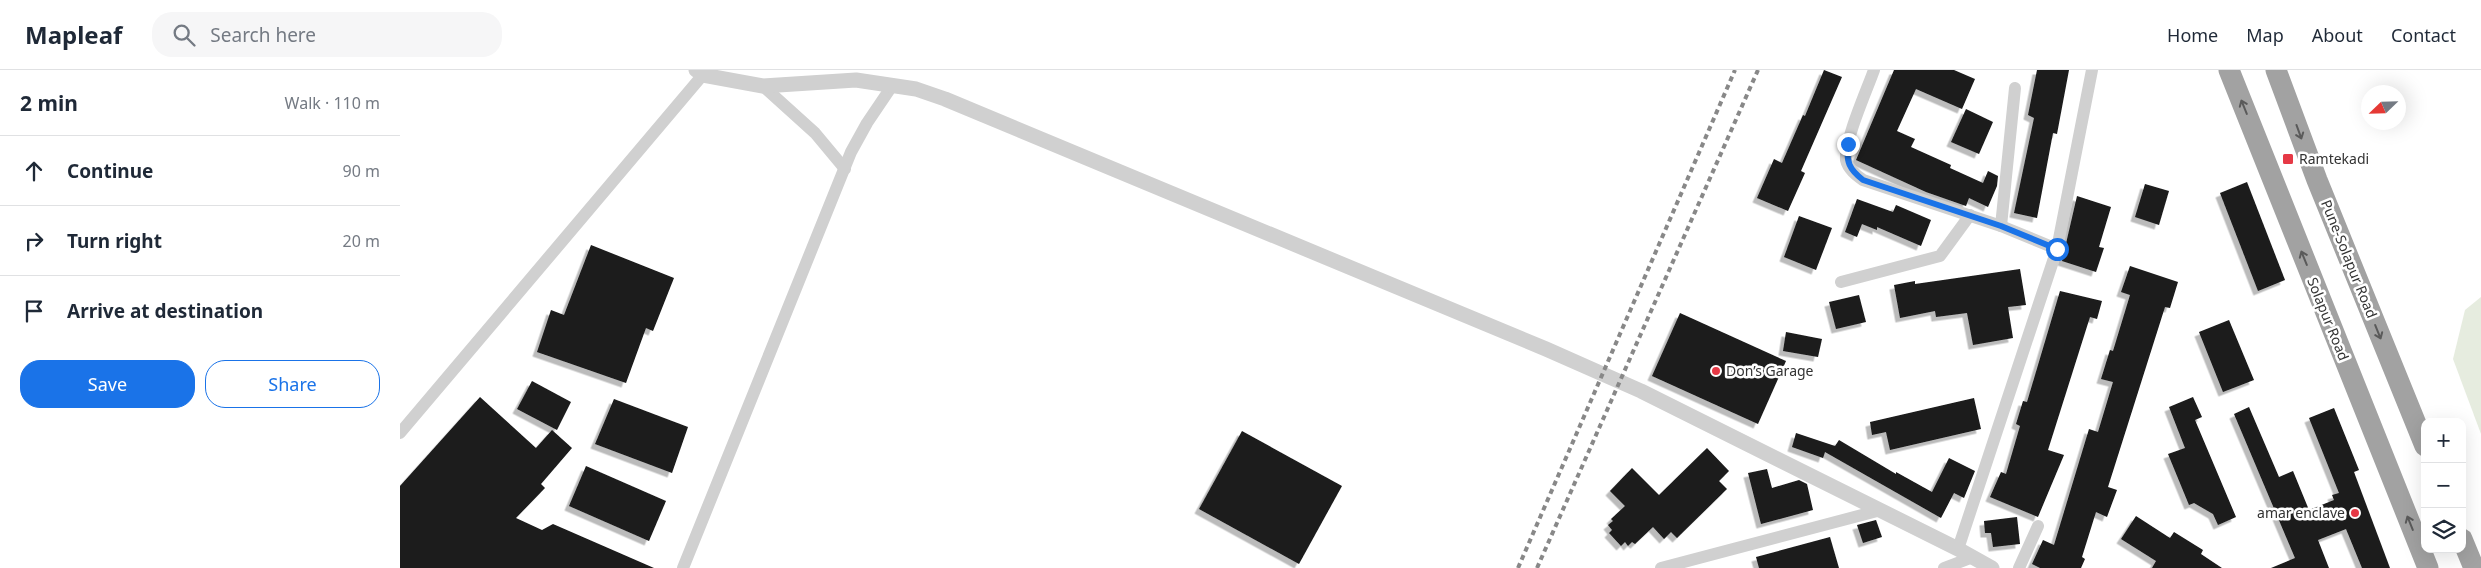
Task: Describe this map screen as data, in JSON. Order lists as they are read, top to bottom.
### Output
{
  "streets": {
    "highway": ["Pune-Solapur Road", "Solapur Road"]
  },
  "one_way": ["Pune-Solapur Road", "Solapur Road"],
  "places": {
    "transit": ["Ramtekadi"],
    "other": ["Don’s Garage", "amar enclave"]
  },
  "north": "bottom left",
  "page": {
    "header": "Mapleaf",
    "search": "Search here",
    "nav": [
      "Home",
      "Map",
      "About",
      "Contact"
    ],
    "heading": ["2 min", "Walk · 110 m"],
    "list": [
      ["Continue", "90 m"],
      ["Turn right", "20 m"],
      "Arrive at destination"
    ],
    "buttons": ["Save", "Share"],
    "map_buttons": ["+", "−"]
  }
}
